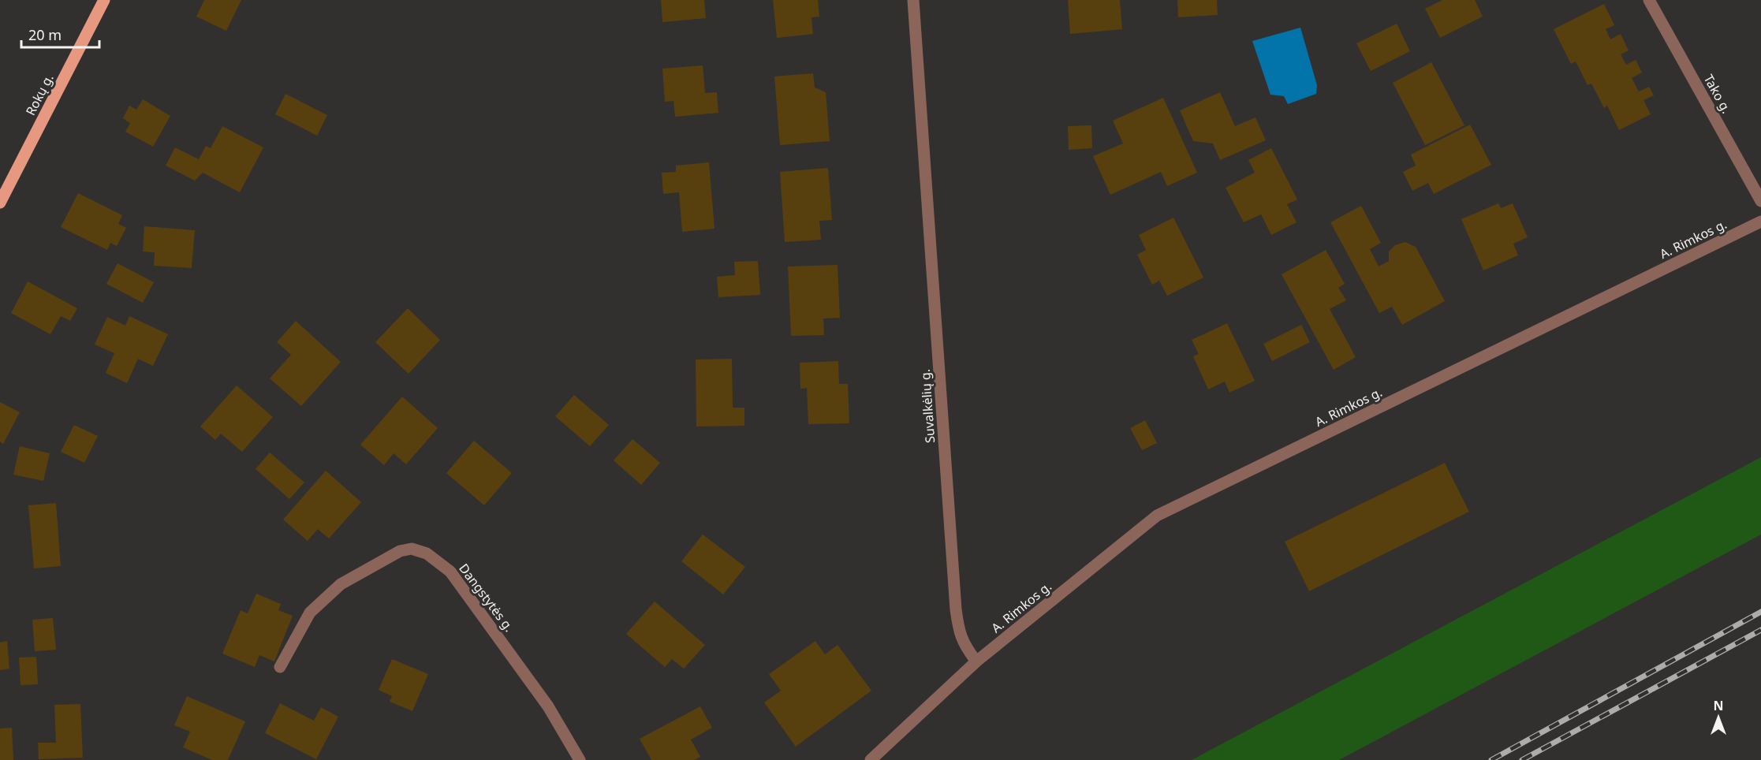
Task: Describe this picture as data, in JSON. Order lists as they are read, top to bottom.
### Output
{
  "streets": {
    "main road": ["Rokų g."],
    "street": [
      "Tako g.",
      "A. Rimkos g.",
      "Suvalkėlių g.",
      "Dangstytės g."
    ]
  },
  "crossings": [
    ["A. Rimkos g.", "Suvalkėlių g."]
  ],
  "scale_bar": "20 m",
  "north": "top"
}
